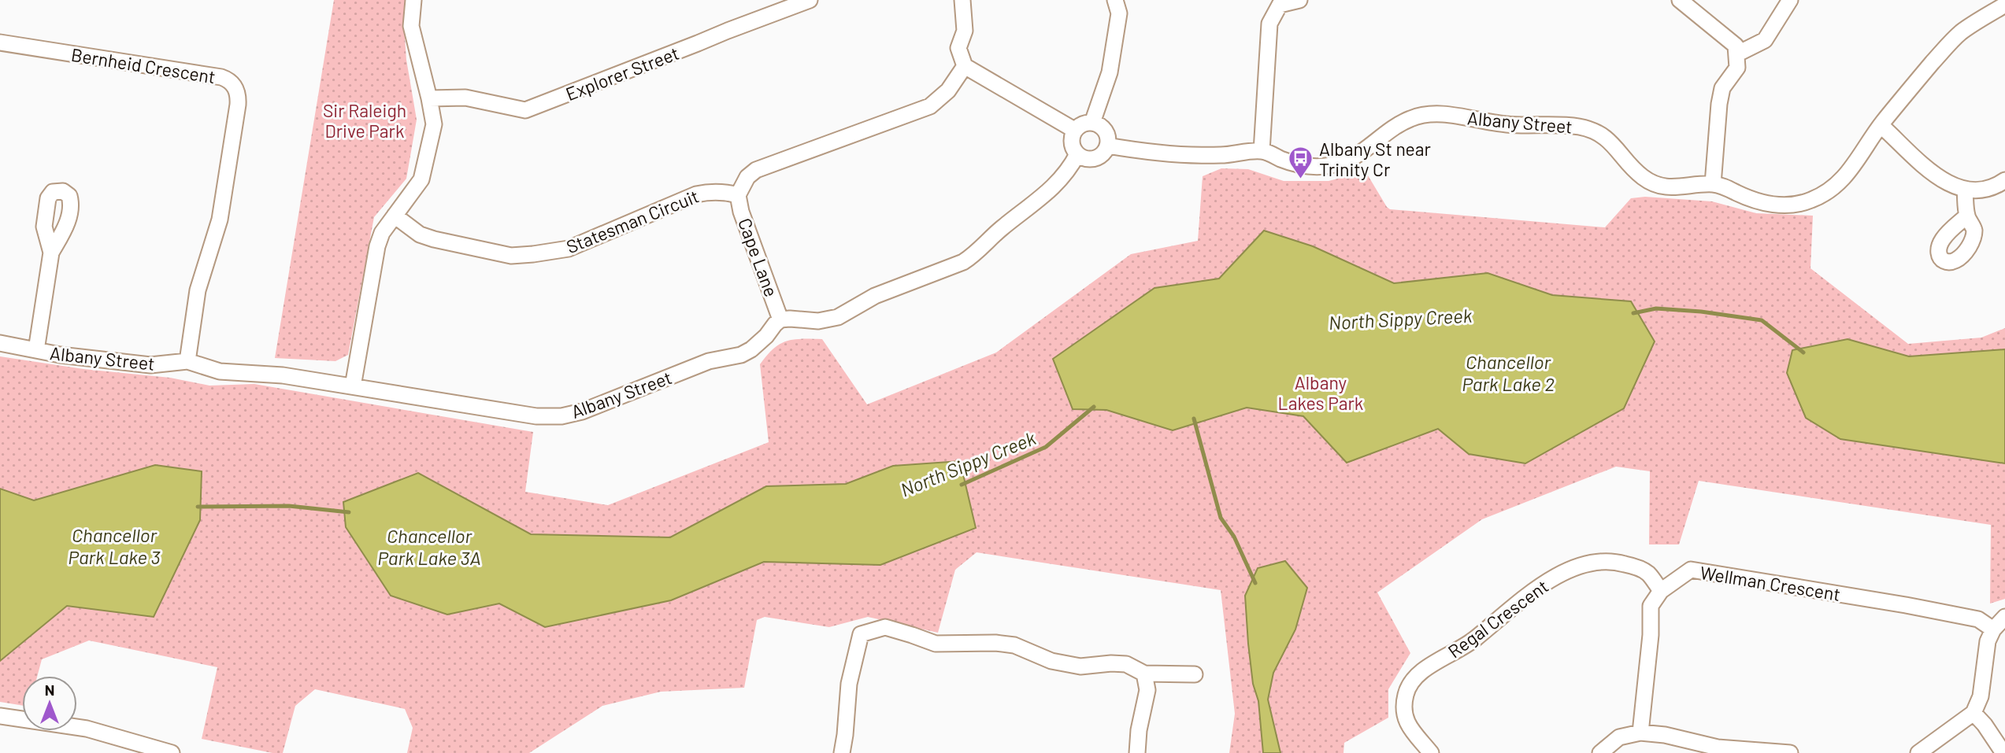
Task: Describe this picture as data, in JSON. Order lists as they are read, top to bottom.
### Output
{
  "streets": {
    "street": [
      "Bernheid Crescent",
      "Explorer Street",
      "Albany Street",
      "Statesman Circuit",
      "Cape Lane",
      "Wellman Crescent",
      "Regal Crescent"
    ]
  },
  "crossings": [
    ["Bernheid Crescent", "Albany Street"],
    ["Albany Street", "Cape Lane"],
    ["Statesman Circuit", "Cape Lane"],
    ["Wellman Crescent", "Regal Crescent"]
  ],
  "water": [
    "North Sippy Creek",
    "Chancellor Park Lake 2",
    "Chancellor Park Lake 3",
    "Chancellor Park Lake 3A"
  ],
  "parks": ["Sir Raleigh Drive Park", "Albany Lakes Park"],
  "places": {
    "bus stop": ["Albany St near Trinity Cr"]
  },
  "north": "top"
}
